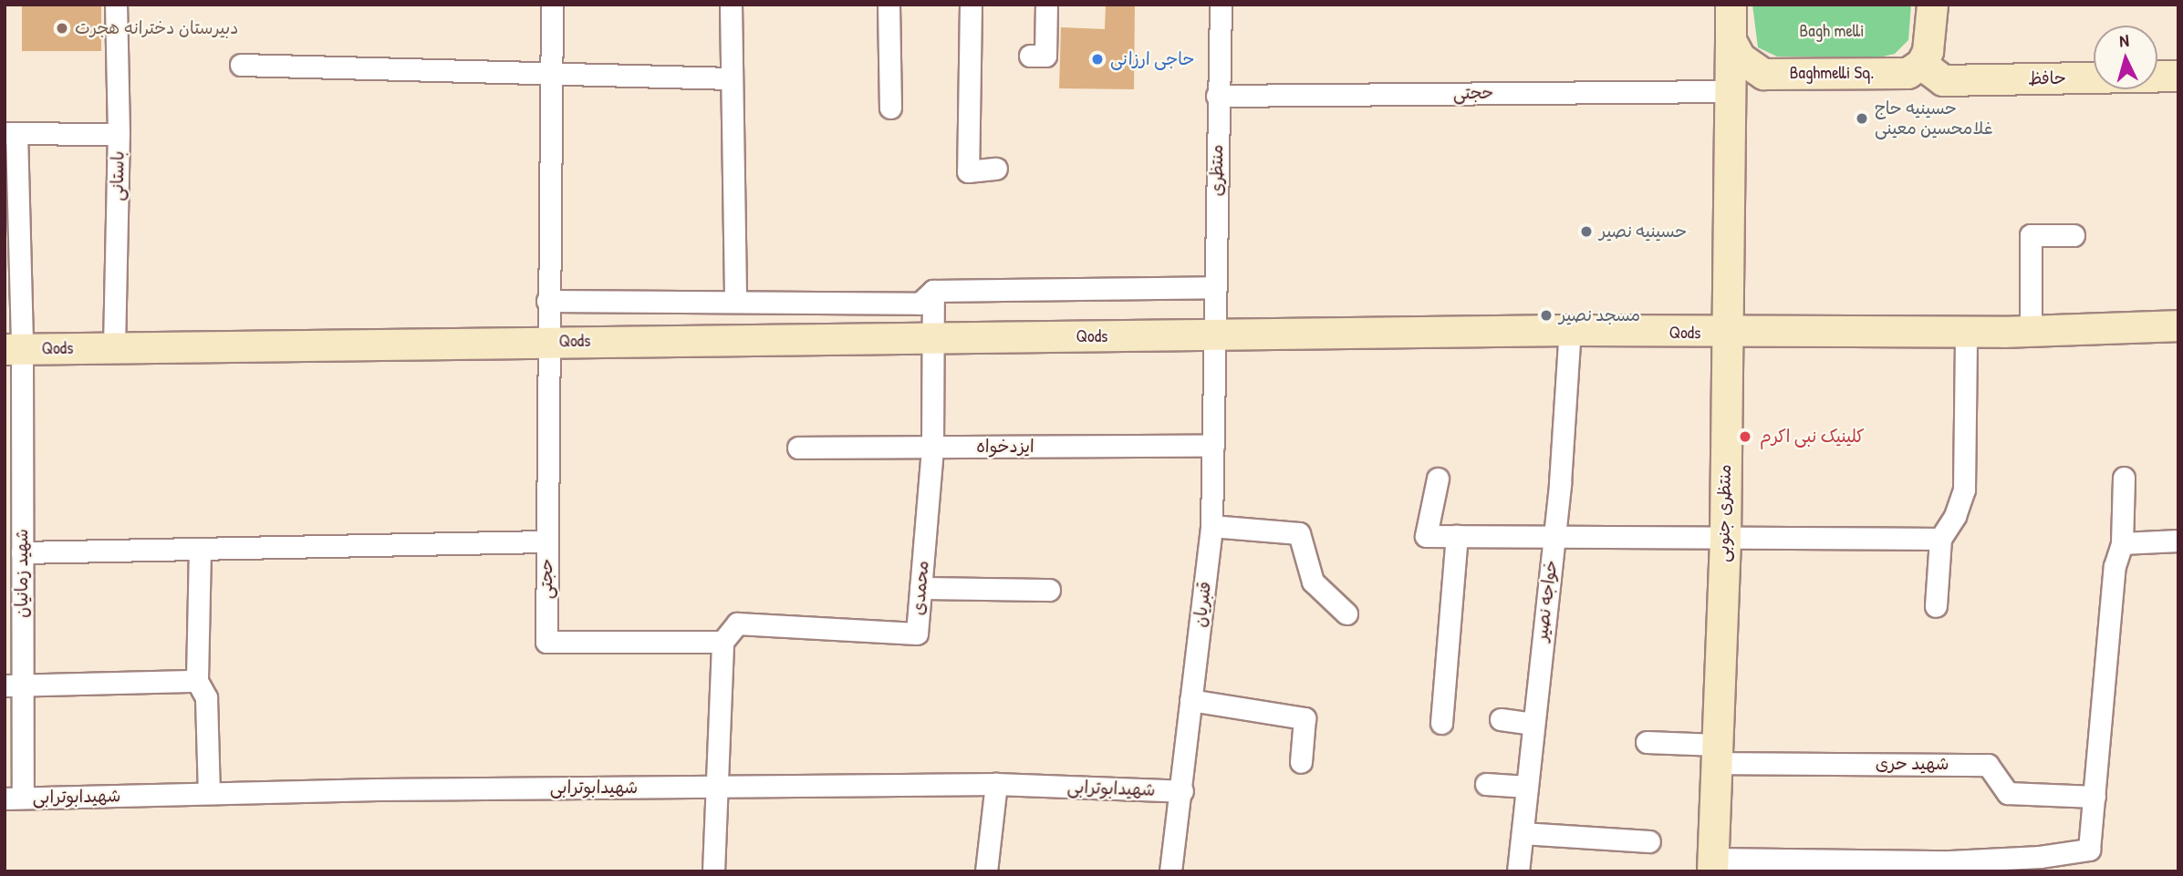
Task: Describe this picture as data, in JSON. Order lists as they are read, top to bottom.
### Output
{
  "streets": {
    "street": [
      "Baghmelli Sq.",
      "حافظ",
      "حجتی",
      "منتظری",
      "باستانی",
      "Qods",
      "ایزدخواه",
      "منتظری جنوبی",
      "شهید زمانیان",
      "محمدی",
      "خواجه نصیر",
      "قنبریان",
      "شهید حری",
      "شهیدابوترابی"
    ]
  },
  "crossings": [
    ["Baghmelli Sq.", "حافظ"],
    ["Baghmelli Sq.", "منتظری جنوبی"],
    ["حجتی", "منتظری"],
    ["حجتی", "Qods"],
    ["حجتی", "منتظری جنوبی"],
    ["حجتی", "محمدی"],
    ["منتظری", "Qods"],
    ["منتظری", "قنبریان"],
    ["باستانی", "Qods"],
    ["Qods", "منتظری جنوبی"],
    ["Qods", "شهید زمانیان"],
    ["Qods", "محمدی"],
    ["Qods", "خواجه نصیر"],
    ["Qods", "قنبریان"],
    ["ایزدخواه", "محمدی"],
    ["ایزدخواه", "قنبریان"],
    ["منتظری جنوبی", "شهید حری"],
    ["شهید زمانیان", "شهیدابوترابی"],
    ["قنبریان", "شهیدابوترابی"]
  ],
  "parks": ["Bagh melli"],
  "places": [
    "دبیرستان دخترانه هجرت",
    "حاجی ارزانی",
    "حسینیه حاج غلامحسین معینی",
    "حسینیه نصیر",
    "مسجد نصیر",
    "کلینیک نبی اکرم"
  ],
  "north": "top"
}
